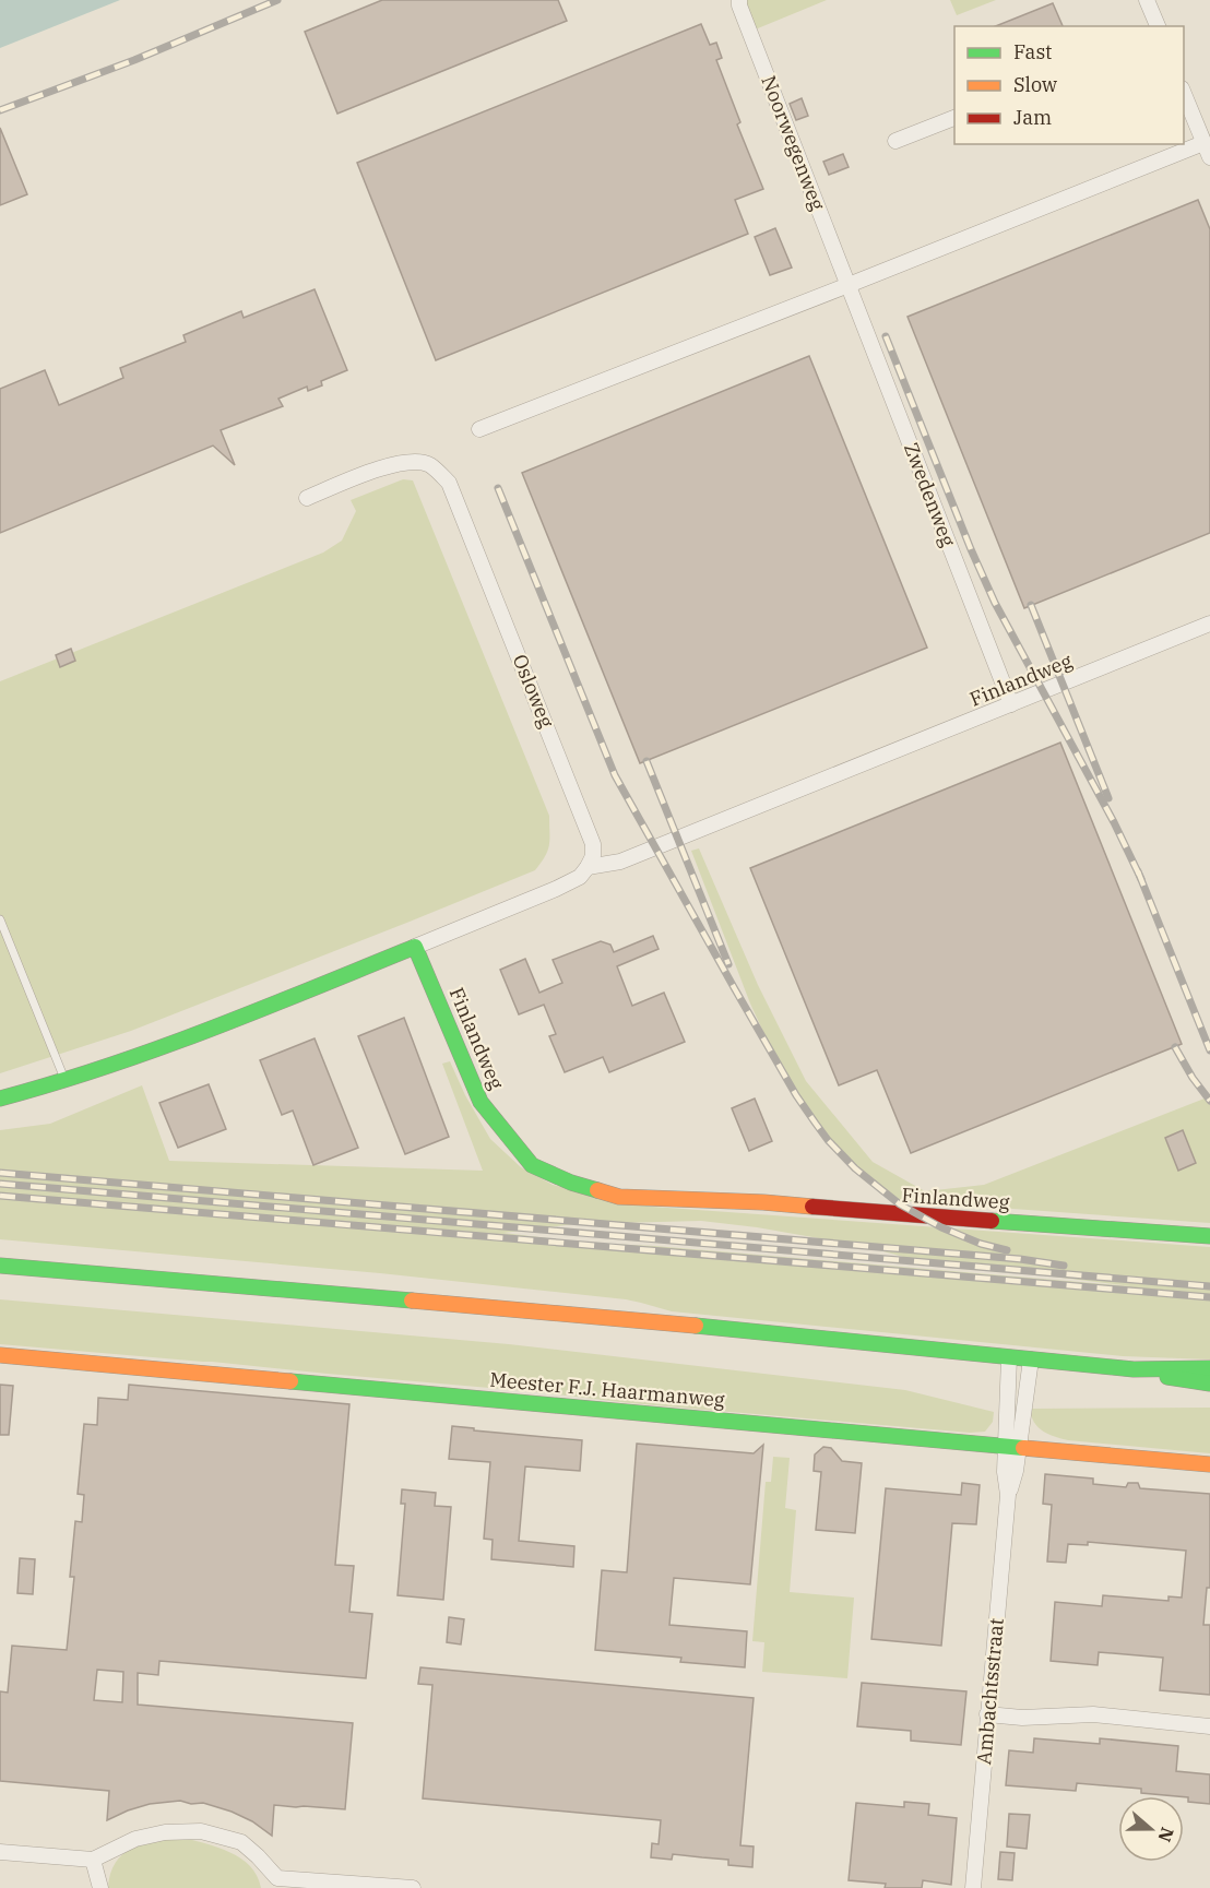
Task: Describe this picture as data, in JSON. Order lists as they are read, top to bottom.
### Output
{
  "streets": {
    "street": [
      "Noorwegenweg",
      "Zwedenweg",
      "Finlandweg",
      "Osloweg",
      "Meester F.J. Haarmanweg",
      "Ambachtsstraat"
    ]
  },
  "crossings": [
    ["Noorwegenweg", "Zwedenweg"],
    ["Zwedenweg", "Finlandweg"],
    ["Finlandweg", "Osloweg"],
    ["Meester F.J. Haarmanweg", "Ambachtsstraat"]
  ],
  "legend": ["Fast", "Slow", "Jam"],
  "north": "right"
}
